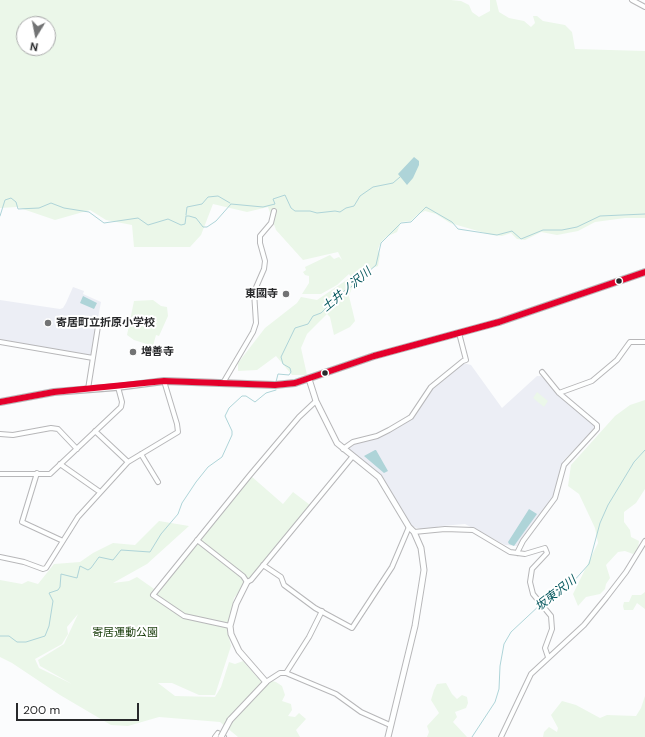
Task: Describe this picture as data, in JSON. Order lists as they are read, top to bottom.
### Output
{
  "water": ["土井ノ沢川", "坂東沢川"],
  "parks": ["寄居運動公園"],
  "places": ["東國寺", "寄居町立折原小学校", "増善寺"],
  "scale_bar": "200 m",
  "north": "bottom"
}
